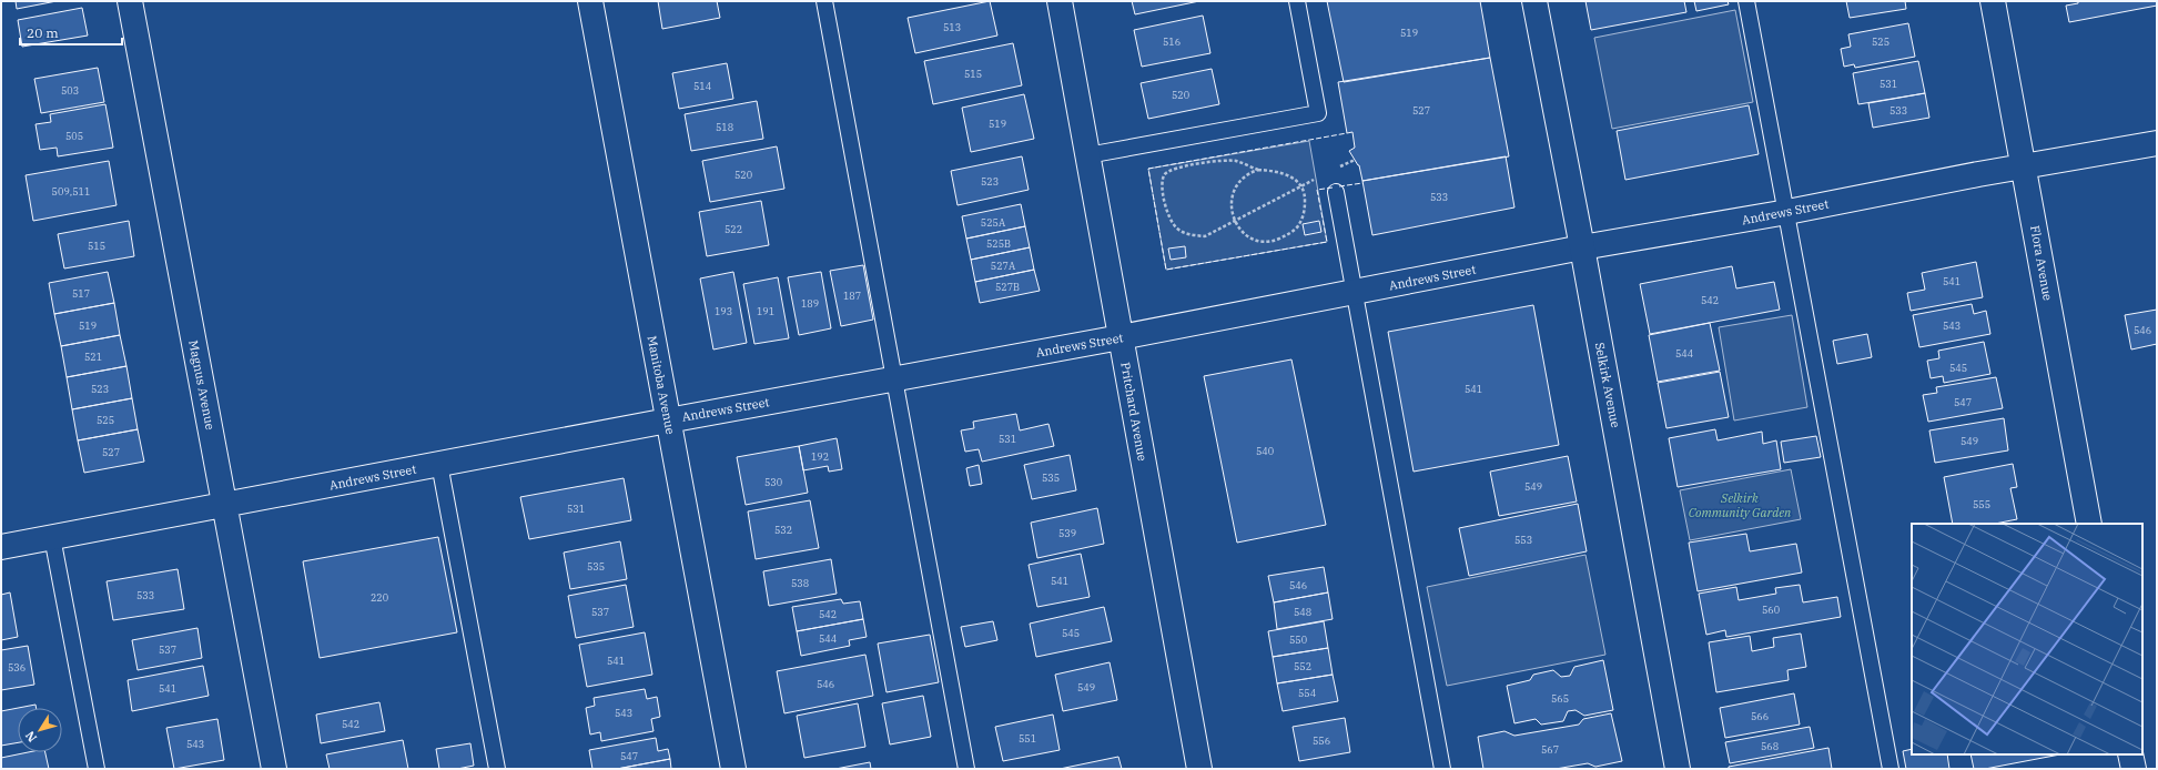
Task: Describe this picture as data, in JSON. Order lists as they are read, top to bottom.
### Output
{
  "streets": {
    "street": [
      "Andrews Street",
      "Flora Avenue",
      "Magnus Avenue",
      "Manitoba Avenue",
      "Selkirk Avenue",
      "Pritchard Avenue"
    ]
  },
  "crossings": [
    ["Andrews Street", "Flora Avenue"],
    ["Andrews Street", "Magnus Avenue"],
    ["Andrews Street", "Manitoba Avenue"],
    ["Andrews Street", "Selkirk Avenue"],
    ["Andrews Street", "Pritchard Avenue"]
  ],
  "parks": ["Selkirk Community Garden"],
  "house_numbers": [
    "513",
    "519",
    "516",
    "525",
    "515",
    "531",
    "514",
    "503",
    "520",
    "527",
    "533",
    "519",
    "518",
    "505",
    "520",
    "523",
    "509,511",
    "533",
    "525A",
    "522",
    "525B",
    "515",
    "527A",
    "541",
    "527B",
    "517",
    "187",
    "542",
    "189",
    "193",
    "191",
    "519",
    "543",
    "546",
    "544",
    "521",
    "545",
    "523",
    "541",
    "547",
    "525",
    "531",
    "549",
    "540",
    "527",
    "192",
    "535",
    "530",
    "549",
    "555",
    "531",
    "532",
    "539",
    "553",
    "535",
    "541",
    "538",
    "546",
    "533",
    "220",
    "560",
    "537",
    "548",
    "542",
    "545",
    "544",
    "550",
    "537",
    "541",
    "552",
    "536",
    "546",
    "549",
    "541",
    "554",
    "565",
    "543",
    "566",
    "542",
    "551",
    "556",
    "543",
    "568",
    "567",
    "547"
  ],
  "scale_bar": "20 m",
  "north": "bottom left"
}
